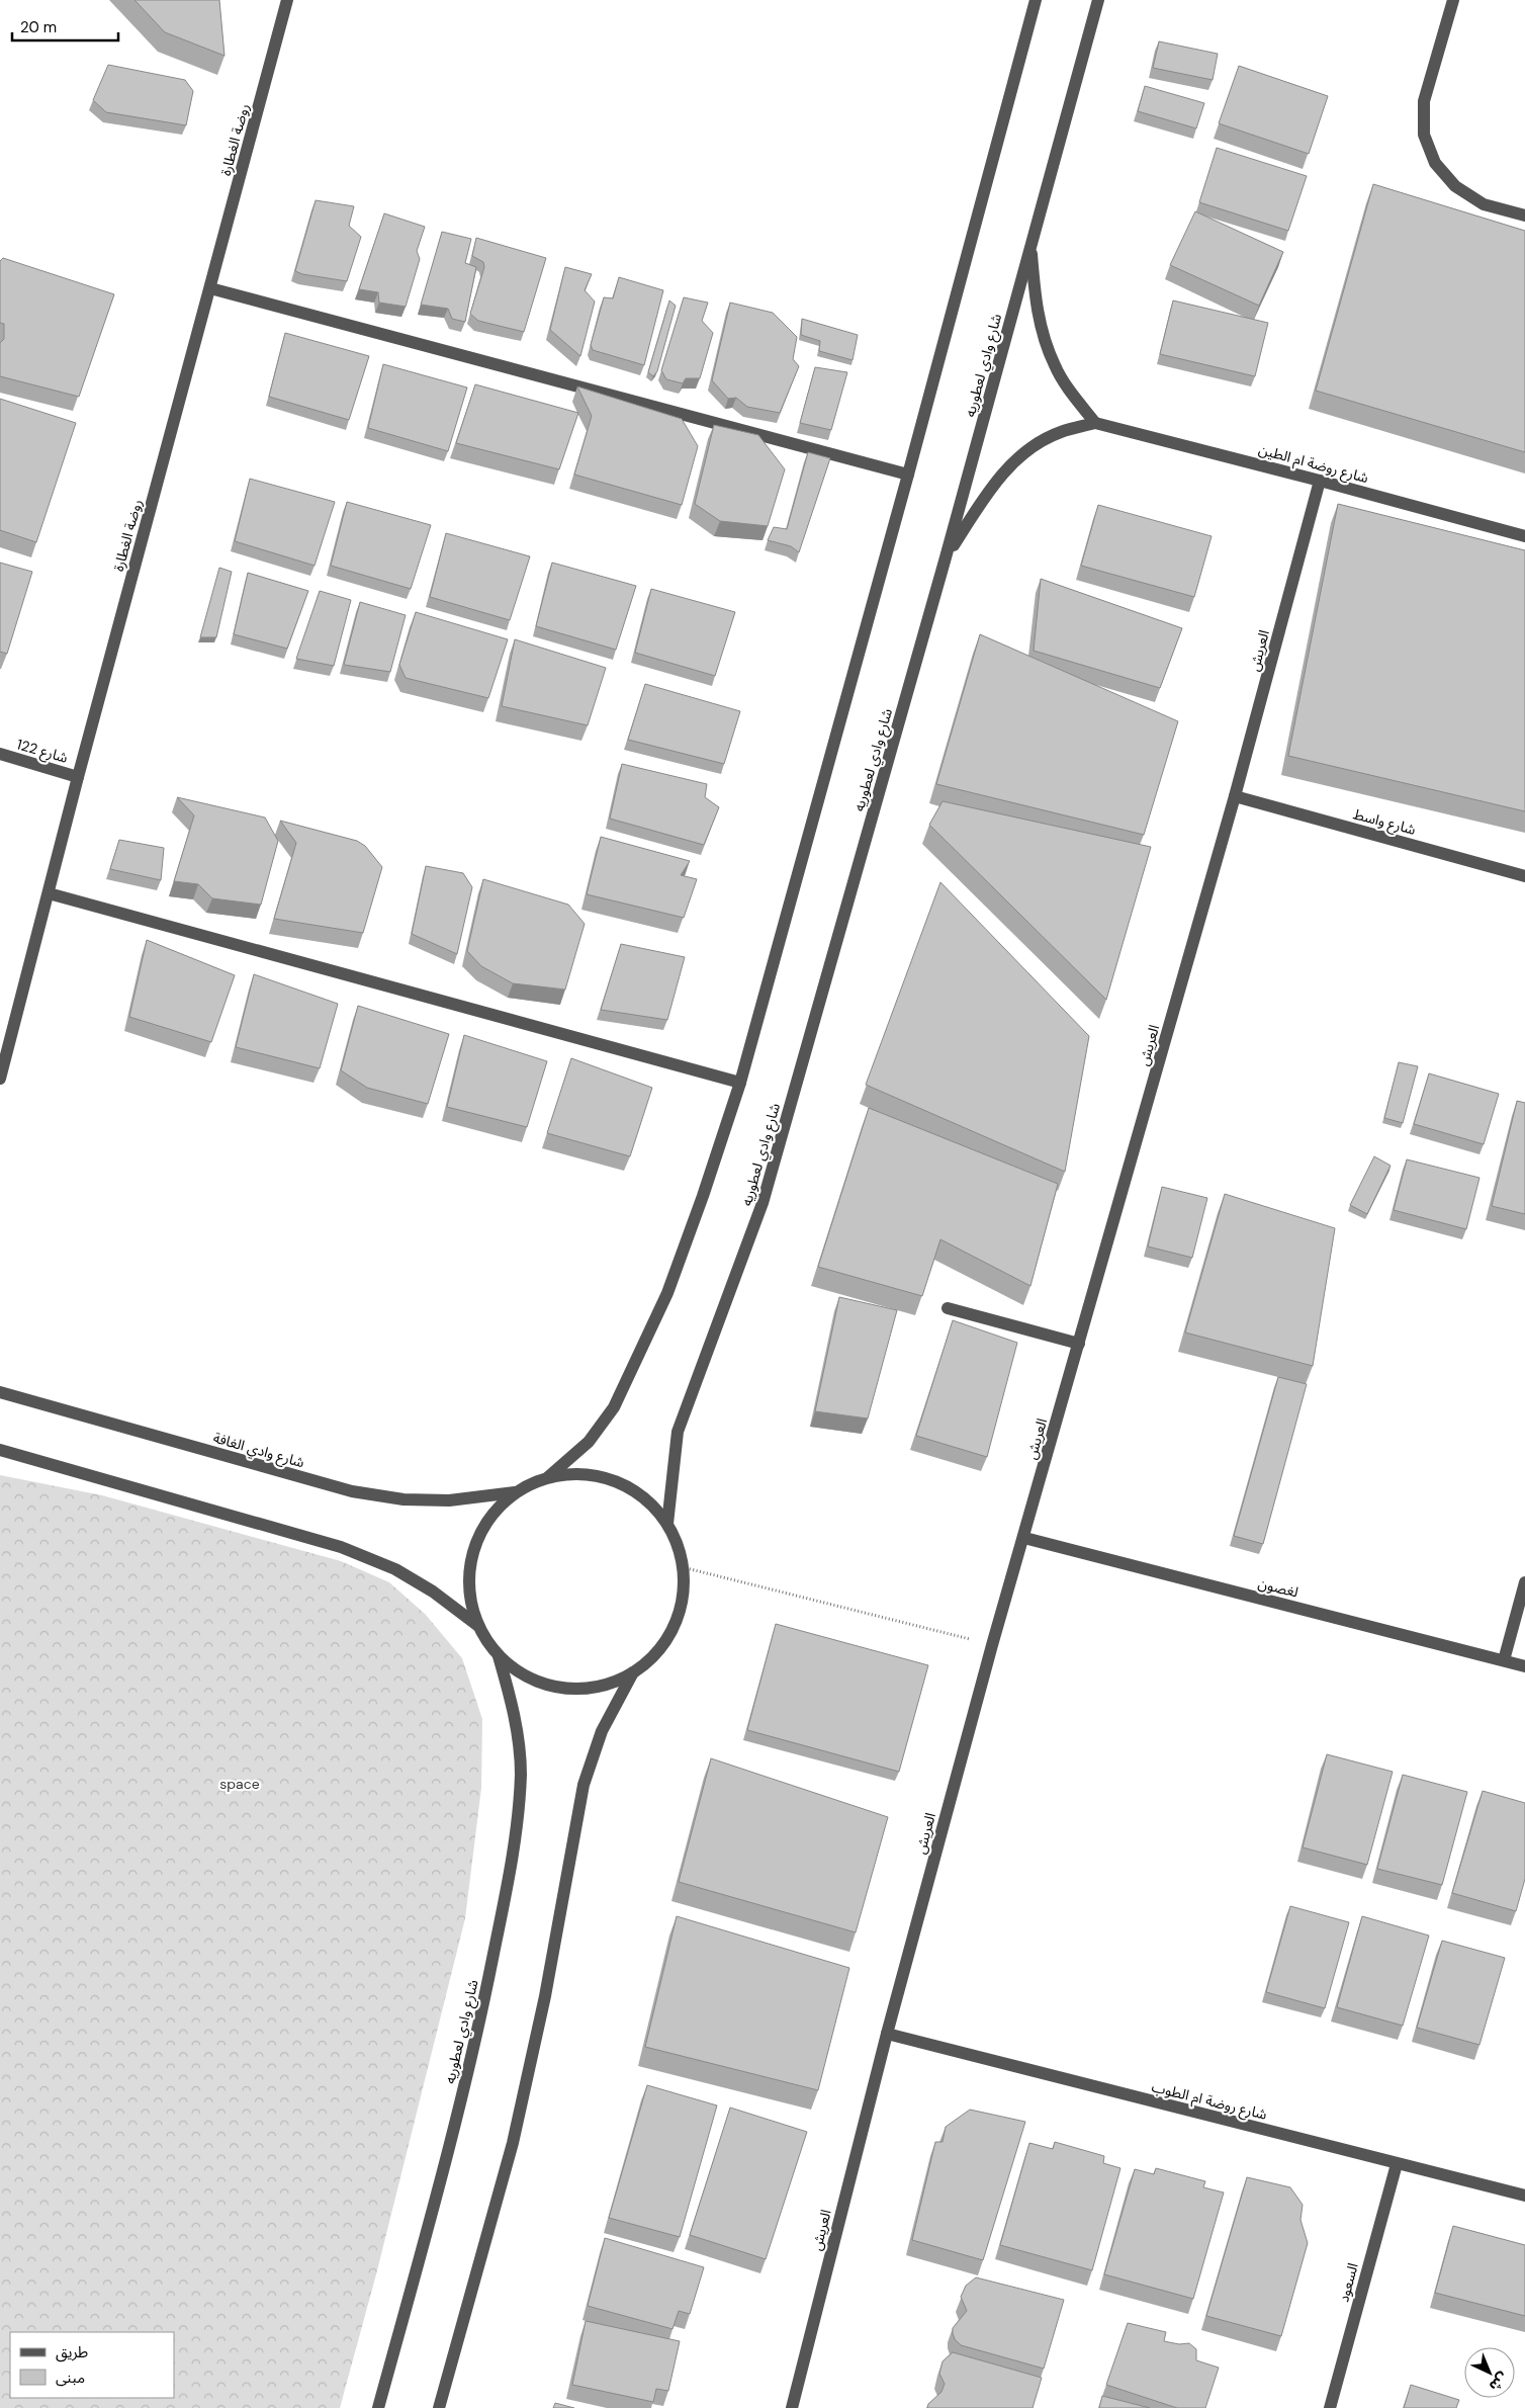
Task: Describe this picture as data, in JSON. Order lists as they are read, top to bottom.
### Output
{
  "streets": {
    "street": [
      "روضة الغطارة",
      "شارع وادي لعطوريه",
      "شارع روضة ام الطين",
      "العريش",
      "شارع 122",
      "شارع واسط",
      "شارع وادي الغافة",
      "لغصون",
      "شارع روضة ام الطوب",
      "السعود"
    ]
  },
  "crossings": [
    ["روضة الغطارة", "شارع 122"],
    ["شارع وادي لعطوريه", "شارع روضة ام الطين"],
    ["شارع روضة ام الطين", "العريش"],
    ["العريش", "شارع واسط"],
    ["العريش", "لغصون"],
    ["العريش", "شارع روضة ام الطوب"],
    ["شارع روضة ام الطوب", "السعود"]
  ],
  "parks": ["space"],
  "legend": ["طريق", "مبنى"],
  "scale_bar": "20 m",
  "north": "bottom right"
}
